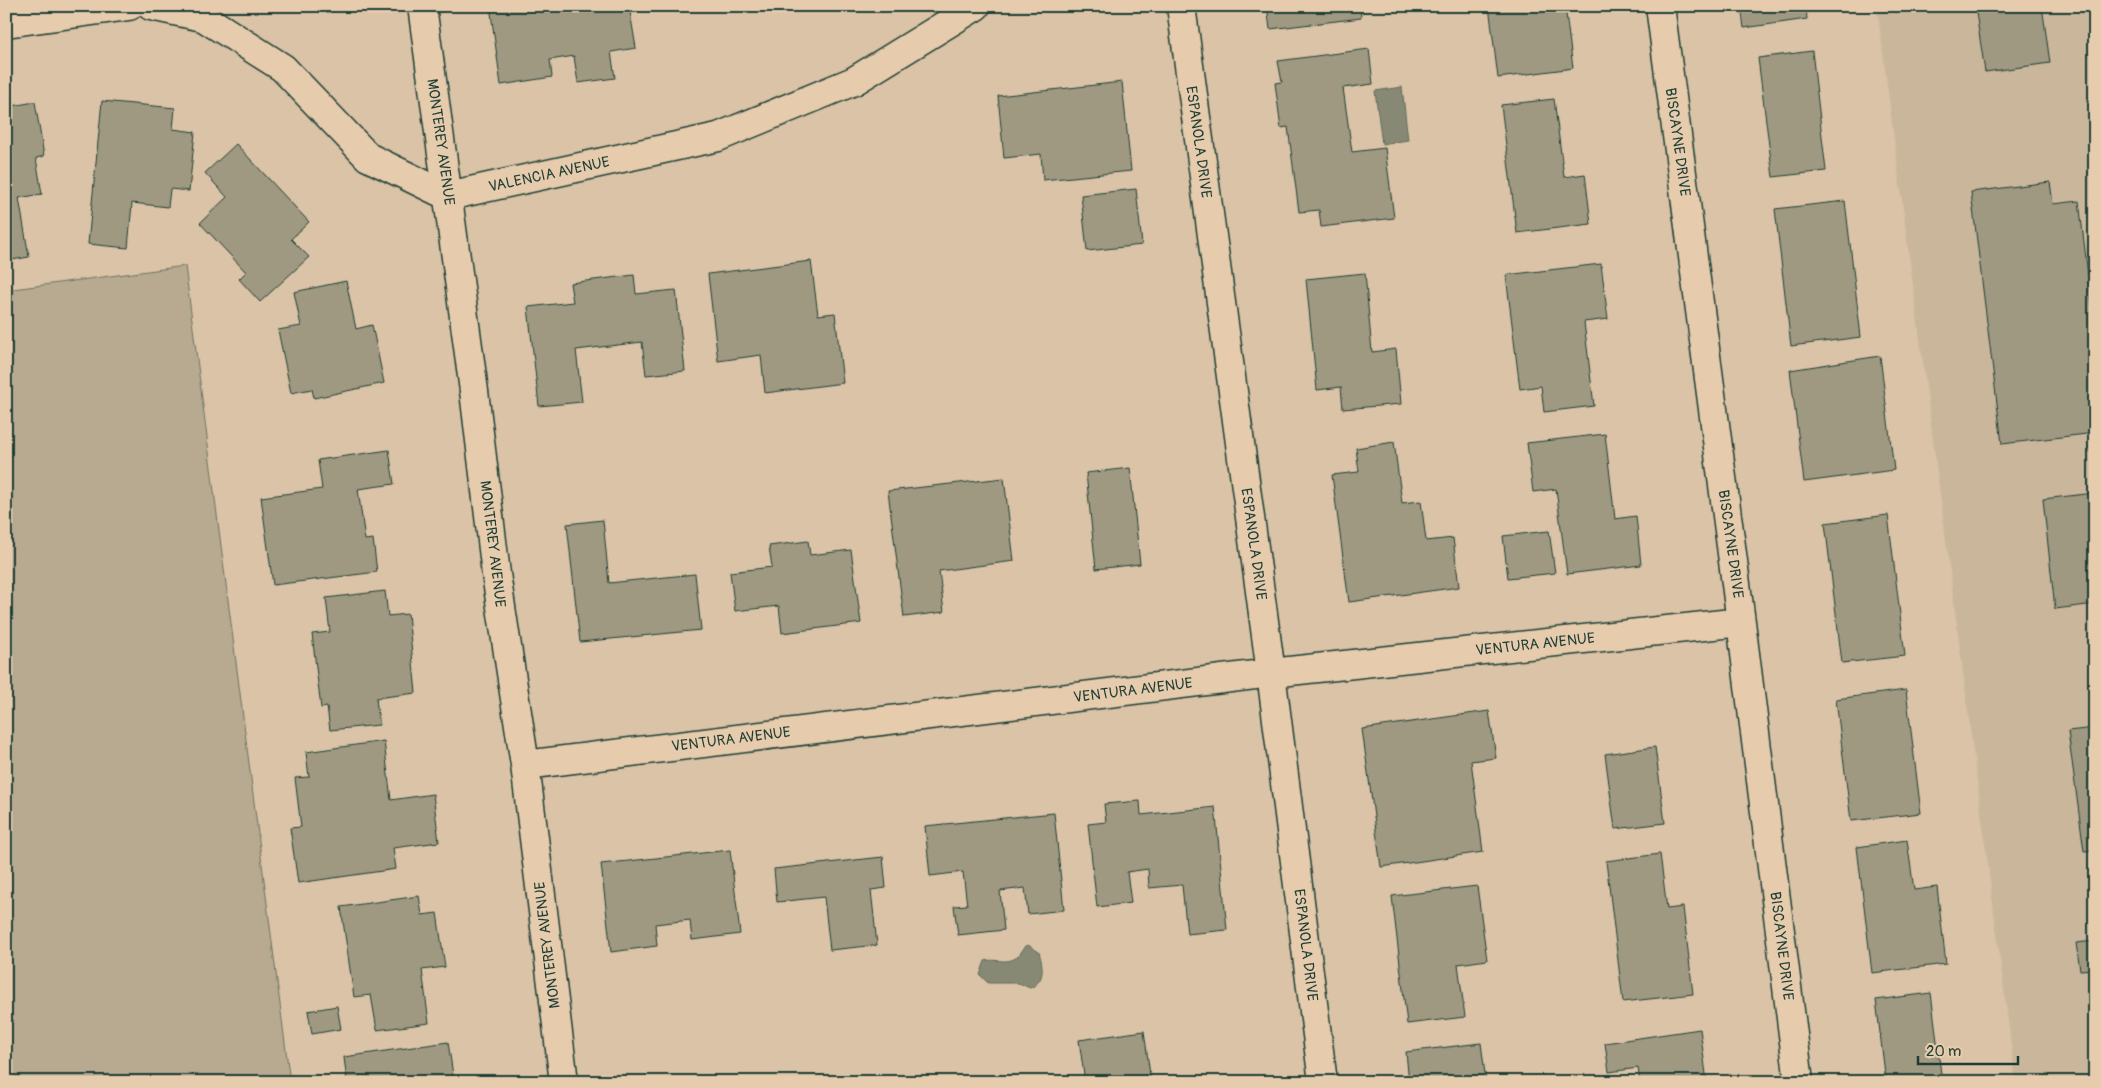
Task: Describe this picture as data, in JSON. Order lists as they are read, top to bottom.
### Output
{
  "streets": {
    "street": [
      "MONTEREY AVENUE",
      "ESPANOLA DRIVE",
      "BISCAYNE DRIVE",
      "VALENCIA AVENUE",
      "VENTURA AVENUE"
    ]
  },
  "crossings": [
    ["MONTEREY AVENUE", "VALENCIA AVENUE"],
    ["MONTEREY AVENUE", "VENTURA AVENUE"],
    ["ESPANOLA DRIVE", "VENTURA AVENUE"],
    ["BISCAYNE DRIVE", "VENTURA AVENUE"]
  ],
  "scale_bar": "20 m"
}
